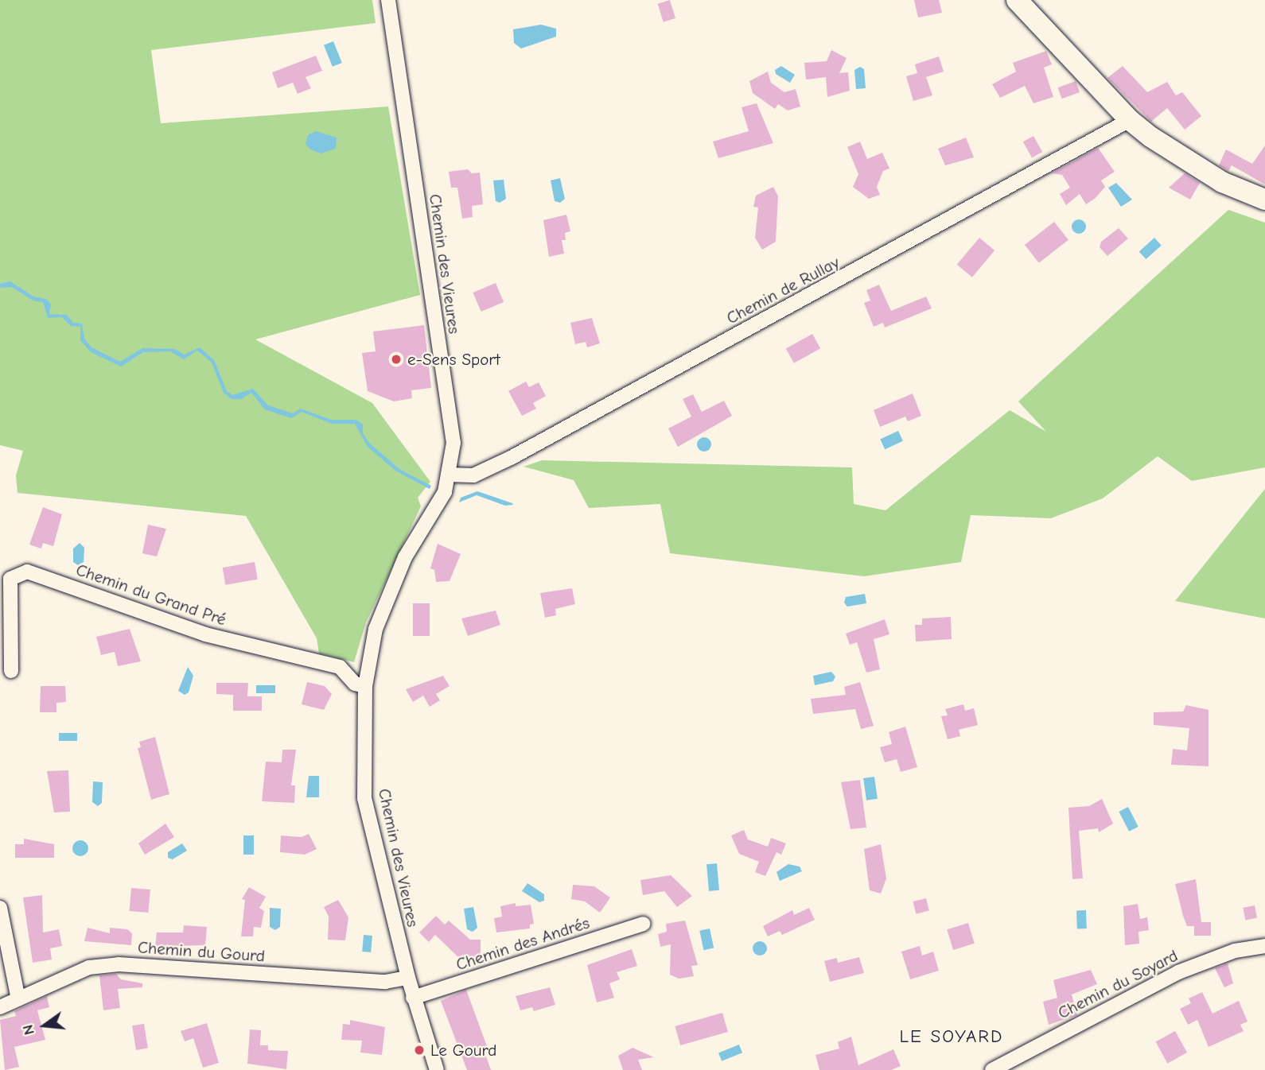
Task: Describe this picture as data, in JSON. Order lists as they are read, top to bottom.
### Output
{
  "streets": {
    "street": [
      "Chemin des Vieures",
      "Chemin de Rullay",
      "Chemin du Grand Pré",
      "Chemin des Andrés",
      "Chemin du Gourd",
      "Chemin du Soyard"
    ]
  },
  "crossings": [
    ["Chemin des Vieures", "Chemin de Rullay"],
    ["Chemin des Vieures", "Chemin du Grand Pré"],
    ["Chemin des Vieures", "Chemin du Gourd"]
  ],
  "districts": ["LE SOYARD"],
  "places": ["e-Sens Sport", "Le Gourd"],
  "north": "left"
}
